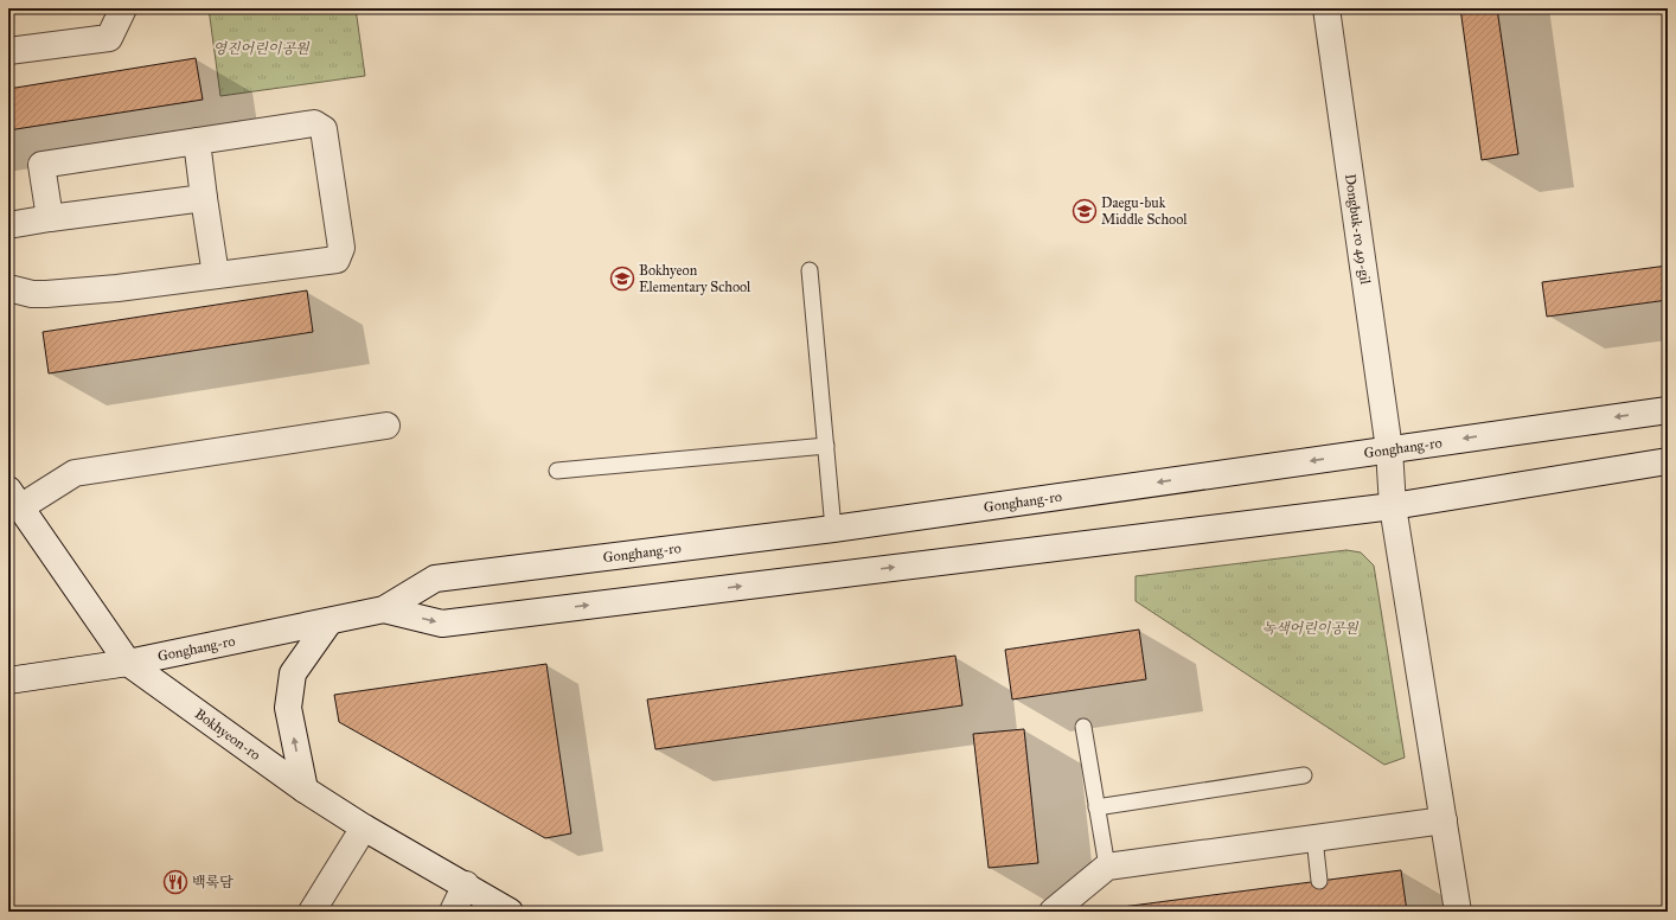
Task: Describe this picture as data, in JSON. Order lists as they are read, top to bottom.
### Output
{
  "streets": {
    "main road": ["Dongbuk-ro 49-gil", "Gonghang-ro", "Bokhyeon-ro"]
  },
  "crossings": [
    ["Dongbuk-ro 49-gil", "Gonghang-ro"],
    ["Gonghang-ro", "Bokhyeon-ro"]
  ],
  "parks": ["영진어린이공원", "녹색어린이공원"],
  "places": {
    "school or university": ["Daegu-buk Middle School", "Bokhyeon Elementary School"],
    "restaurant": ["백록담"]
  }
}
